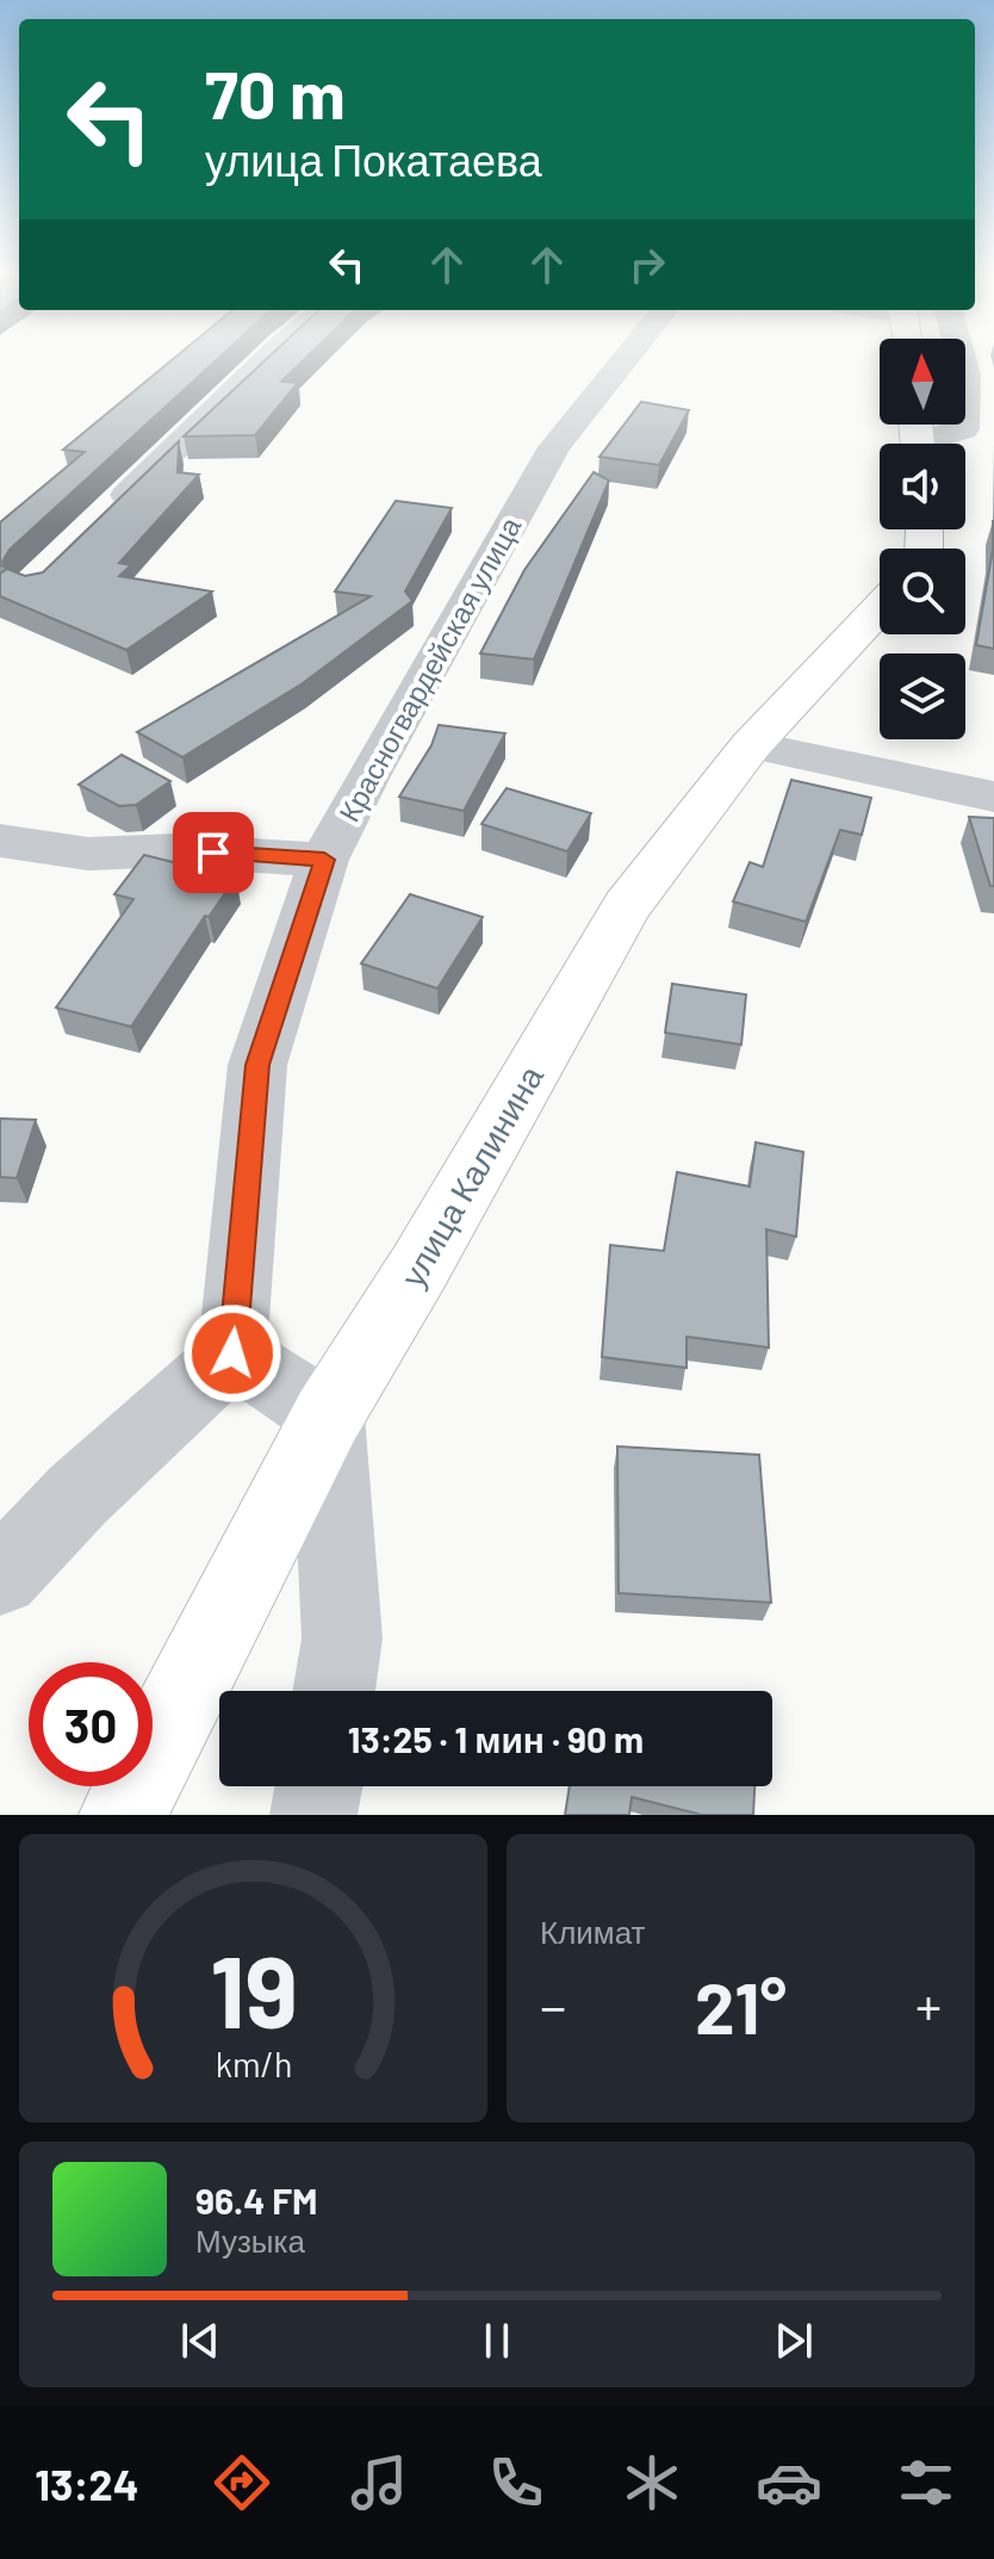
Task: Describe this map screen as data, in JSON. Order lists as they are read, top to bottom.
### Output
{
  "streets": {
    "main road": ["улица Калинина"],
    "street": ["Красногвардейская улица"]
  },
  "north": "top",
  "page": {
    "turn": ["70 m", "улица Покатаева"],
    "limit": "30",
    "trip": "13:25 · 1 мин · 90 m",
    "tile": "Климат",
    "heat": ["−", "21°", "+"],
    "song": ["96.4 FM", "Музыка"],
    "tabs": "13:24",
    "gauge": ["19", "km/h"]
  }
}
